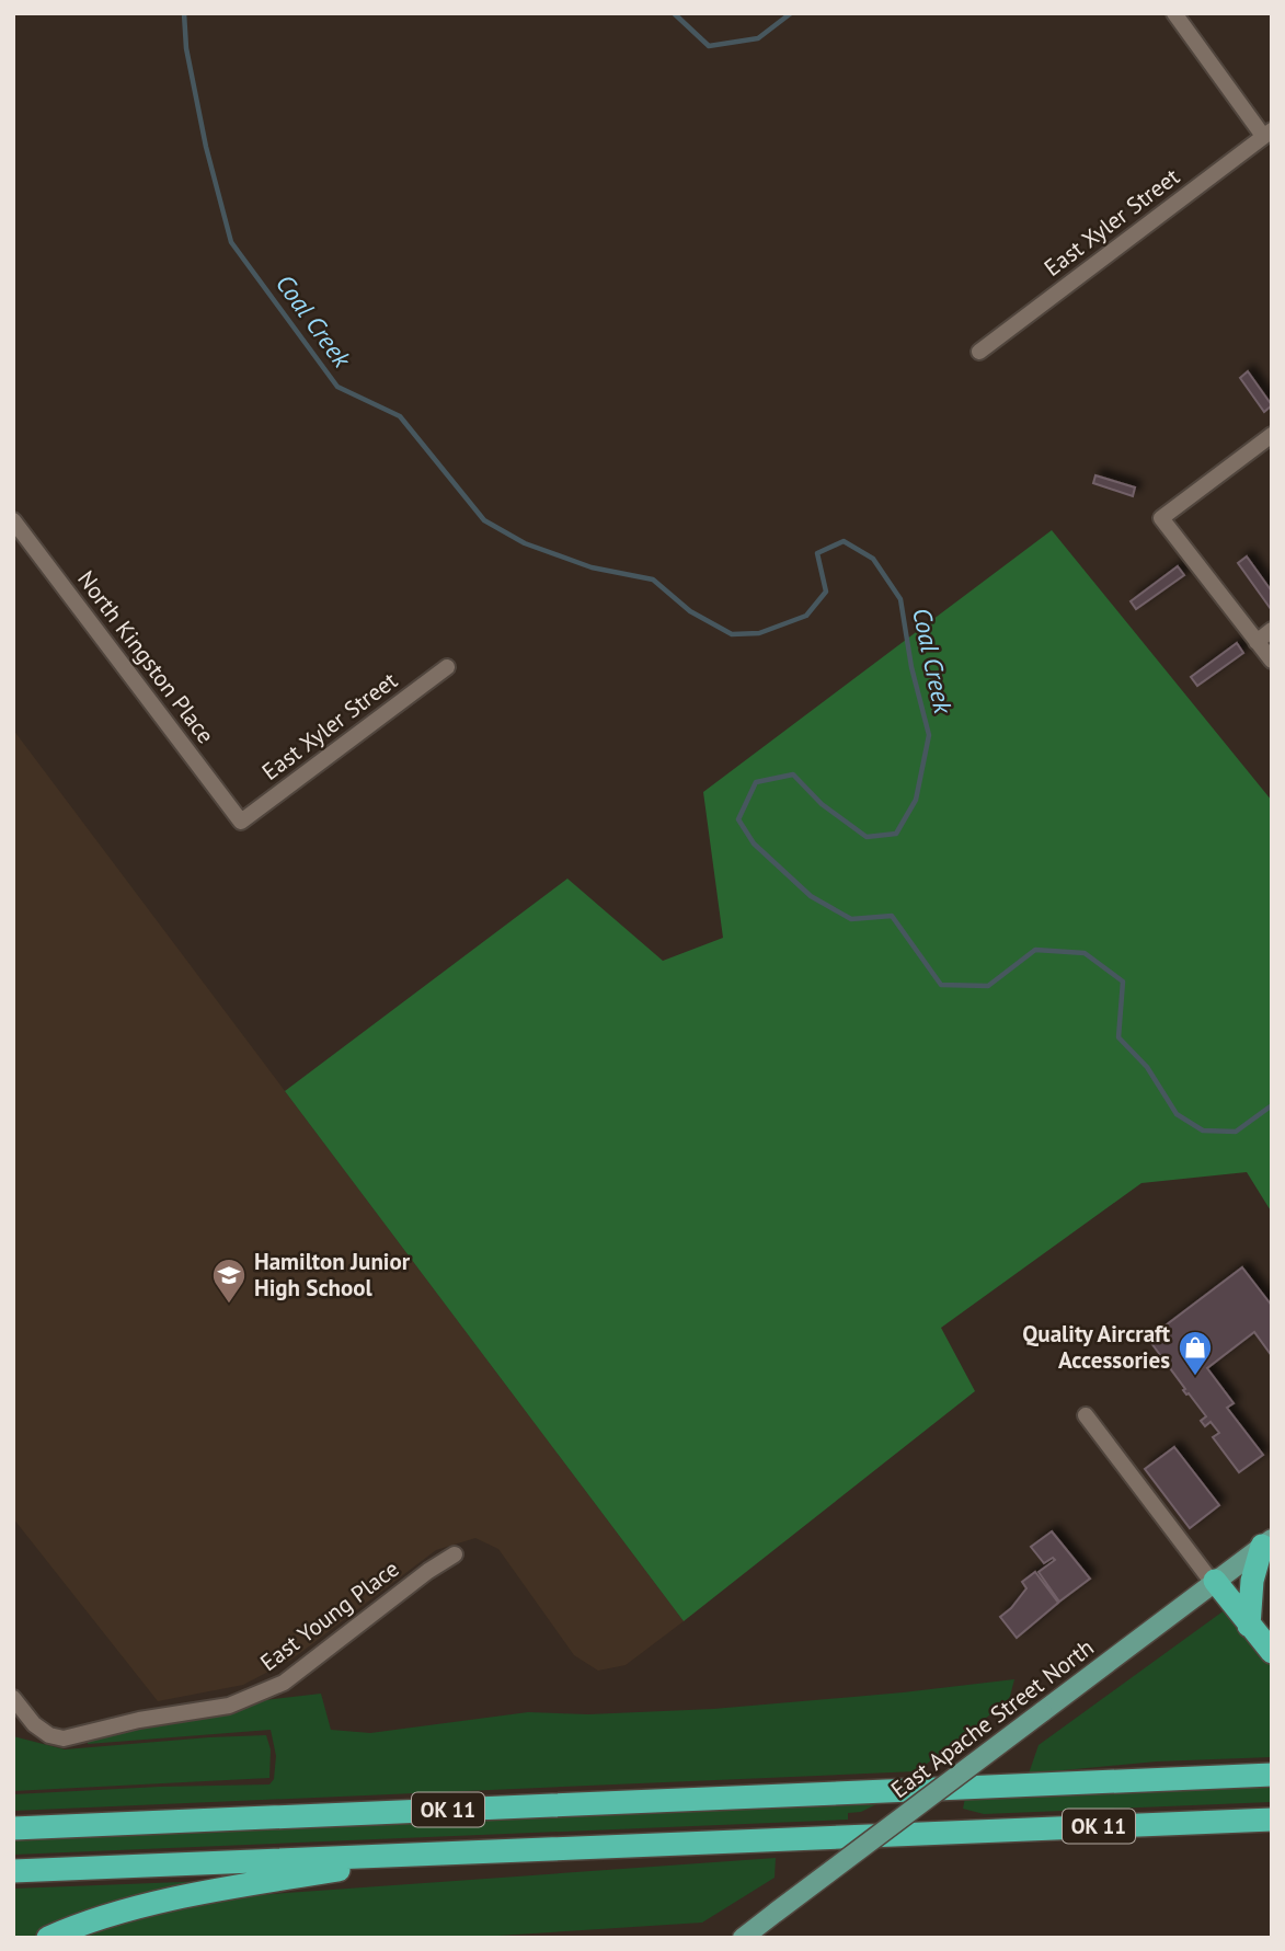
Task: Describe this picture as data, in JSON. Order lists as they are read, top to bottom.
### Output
{
  "streets": {
    "highway": ["OK 11"],
    "main road": ["East Apache Street North"],
    "street": ["East Xyler Street", "North Kingston Place", "East Young Place"]
  },
  "crossings": [
    ["East Xyler Street", "North Kingston Place"]
  ],
  "water": ["Coal Creek"],
  "places": {
    "school or university": ["Hamilton Junior High School"],
    "shop": ["Quality Aircraft Accessories"]
  }
}
